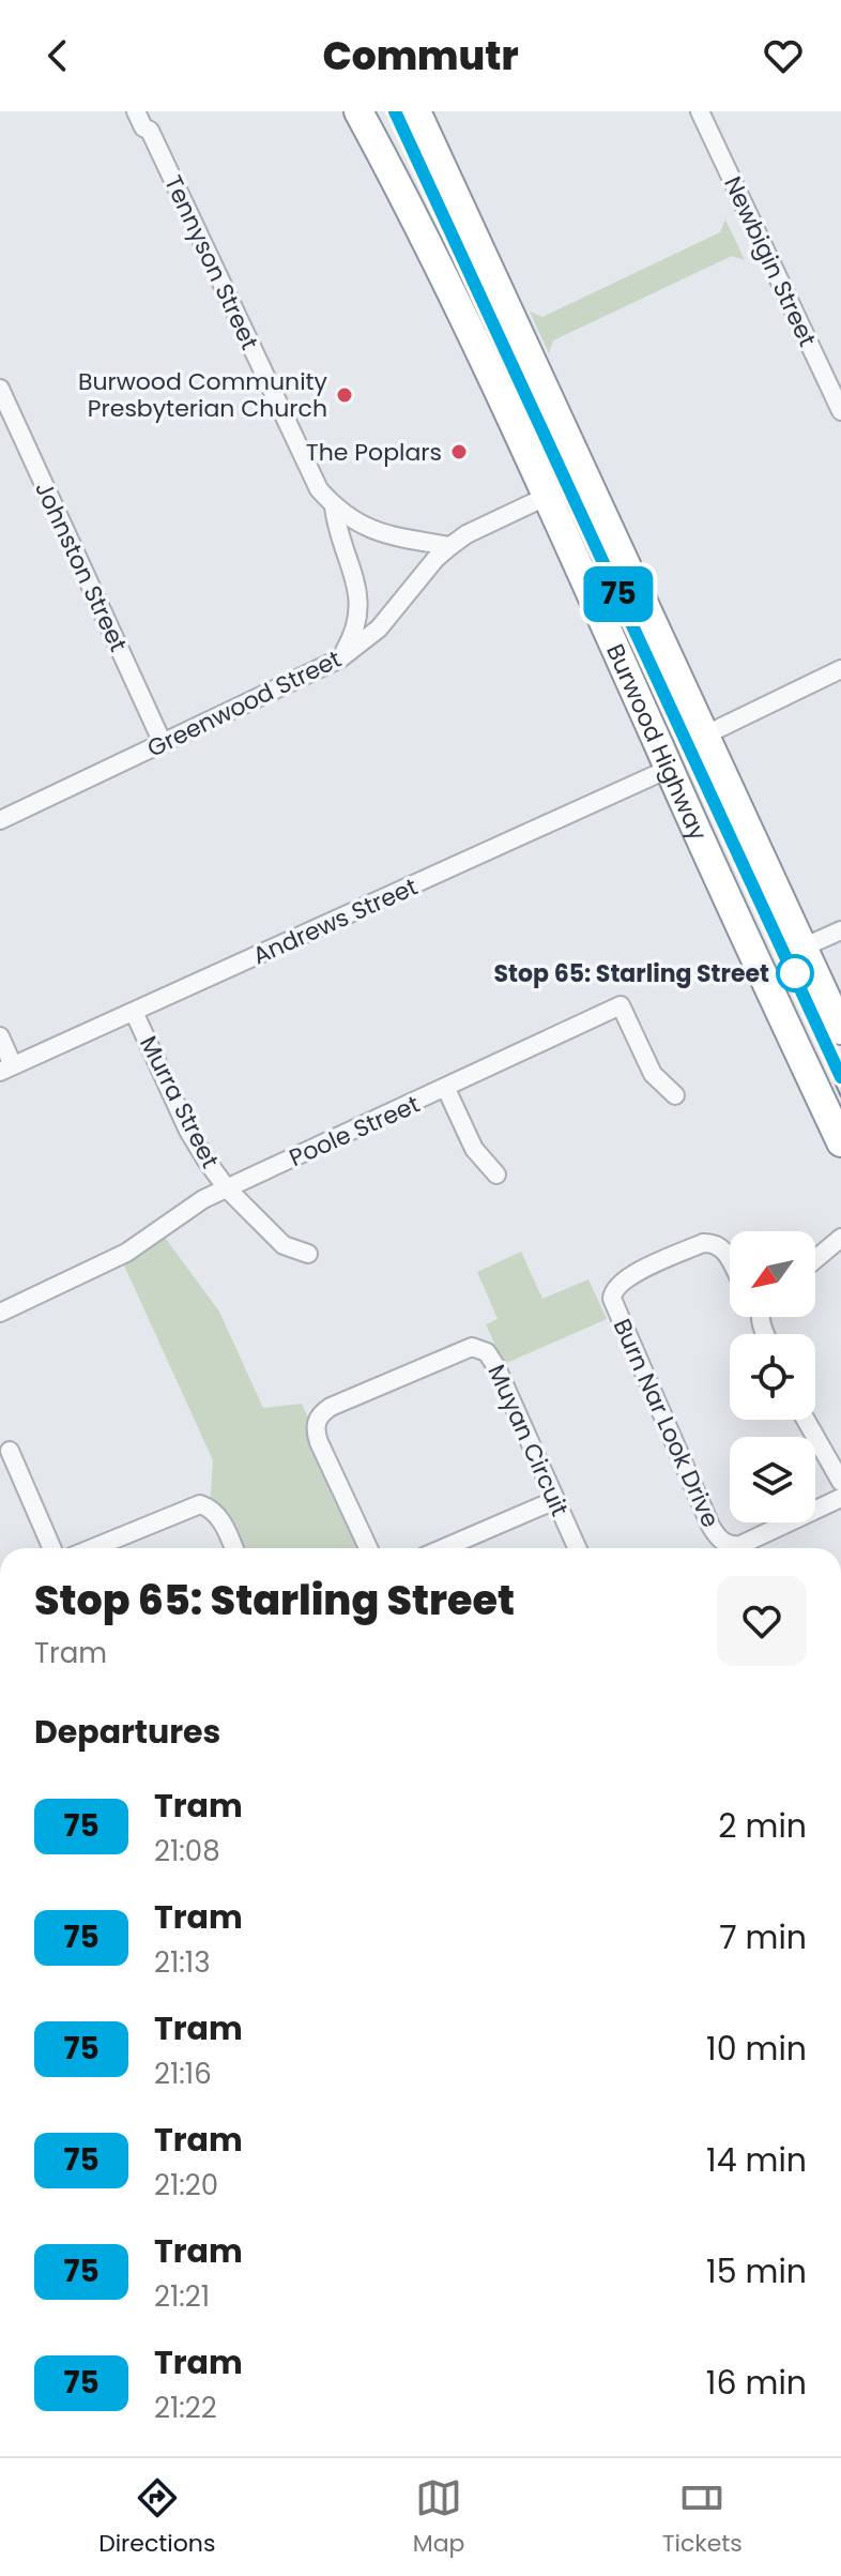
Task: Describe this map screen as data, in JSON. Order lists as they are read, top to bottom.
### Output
{
  "streets": {
    "highway": ["Burwood Highway"],
    "street": [
      "Newbigin Street",
      "Tennyson Street",
      "Johnston Street",
      "Greenwood Street",
      "Andrews Street",
      "Murra Street",
      "Poole Street",
      "Burn Nar Look Drive",
      "Muyan Circuit"
    ]
  },
  "crossings": [
    ["Tennyson Street", "Greenwood Street"],
    ["Johnston Street", "Greenwood Street"],
    ["Greenwood Street", "Burwood Highway"],
    ["Burwood Highway", "Andrews Street"],
    ["Andrews Street", "Murra Street"],
    ["Murra Street", "Poole Street"]
  ],
  "places": ["Burwood Community Presbyterian Church", "The Poplars", "Stop 65: Starling Street"],
  "lines": ["tram line 75"],
  "north": "bottom left",
  "page": {
    "header": "Commutr",
    "on_map": "75",
    "heading": [
      ["Stop 65: Starling Street", "Tram"],
      "Departures"
    ],
    "list": [
      {
        "mark": "75",
        "name": "Tram",
        "note": "21:08",
        "value": "2 min"
      },
      {
        "mark": "75",
        "name": "Tram",
        "note": "21:13",
        "value": "7 min"
      },
      {
        "mark": "75",
        "name": "Tram",
        "note": "21:16",
        "value": "10 min"
      },
      {
        "mark": "75",
        "name": "Tram",
        "note": "21:20",
        "value": "14 min"
      },
      {
        "mark": "75",
        "name": "Tram",
        "note": "21:21",
        "value": "15 min"
      },
      {
        "mark": "75",
        "name": "Tram",
        "note": "21:22",
        "value": "16 min"
      }
    ],
    "tabs": ["Directions", "Map", "Tickets"]
  }
}
